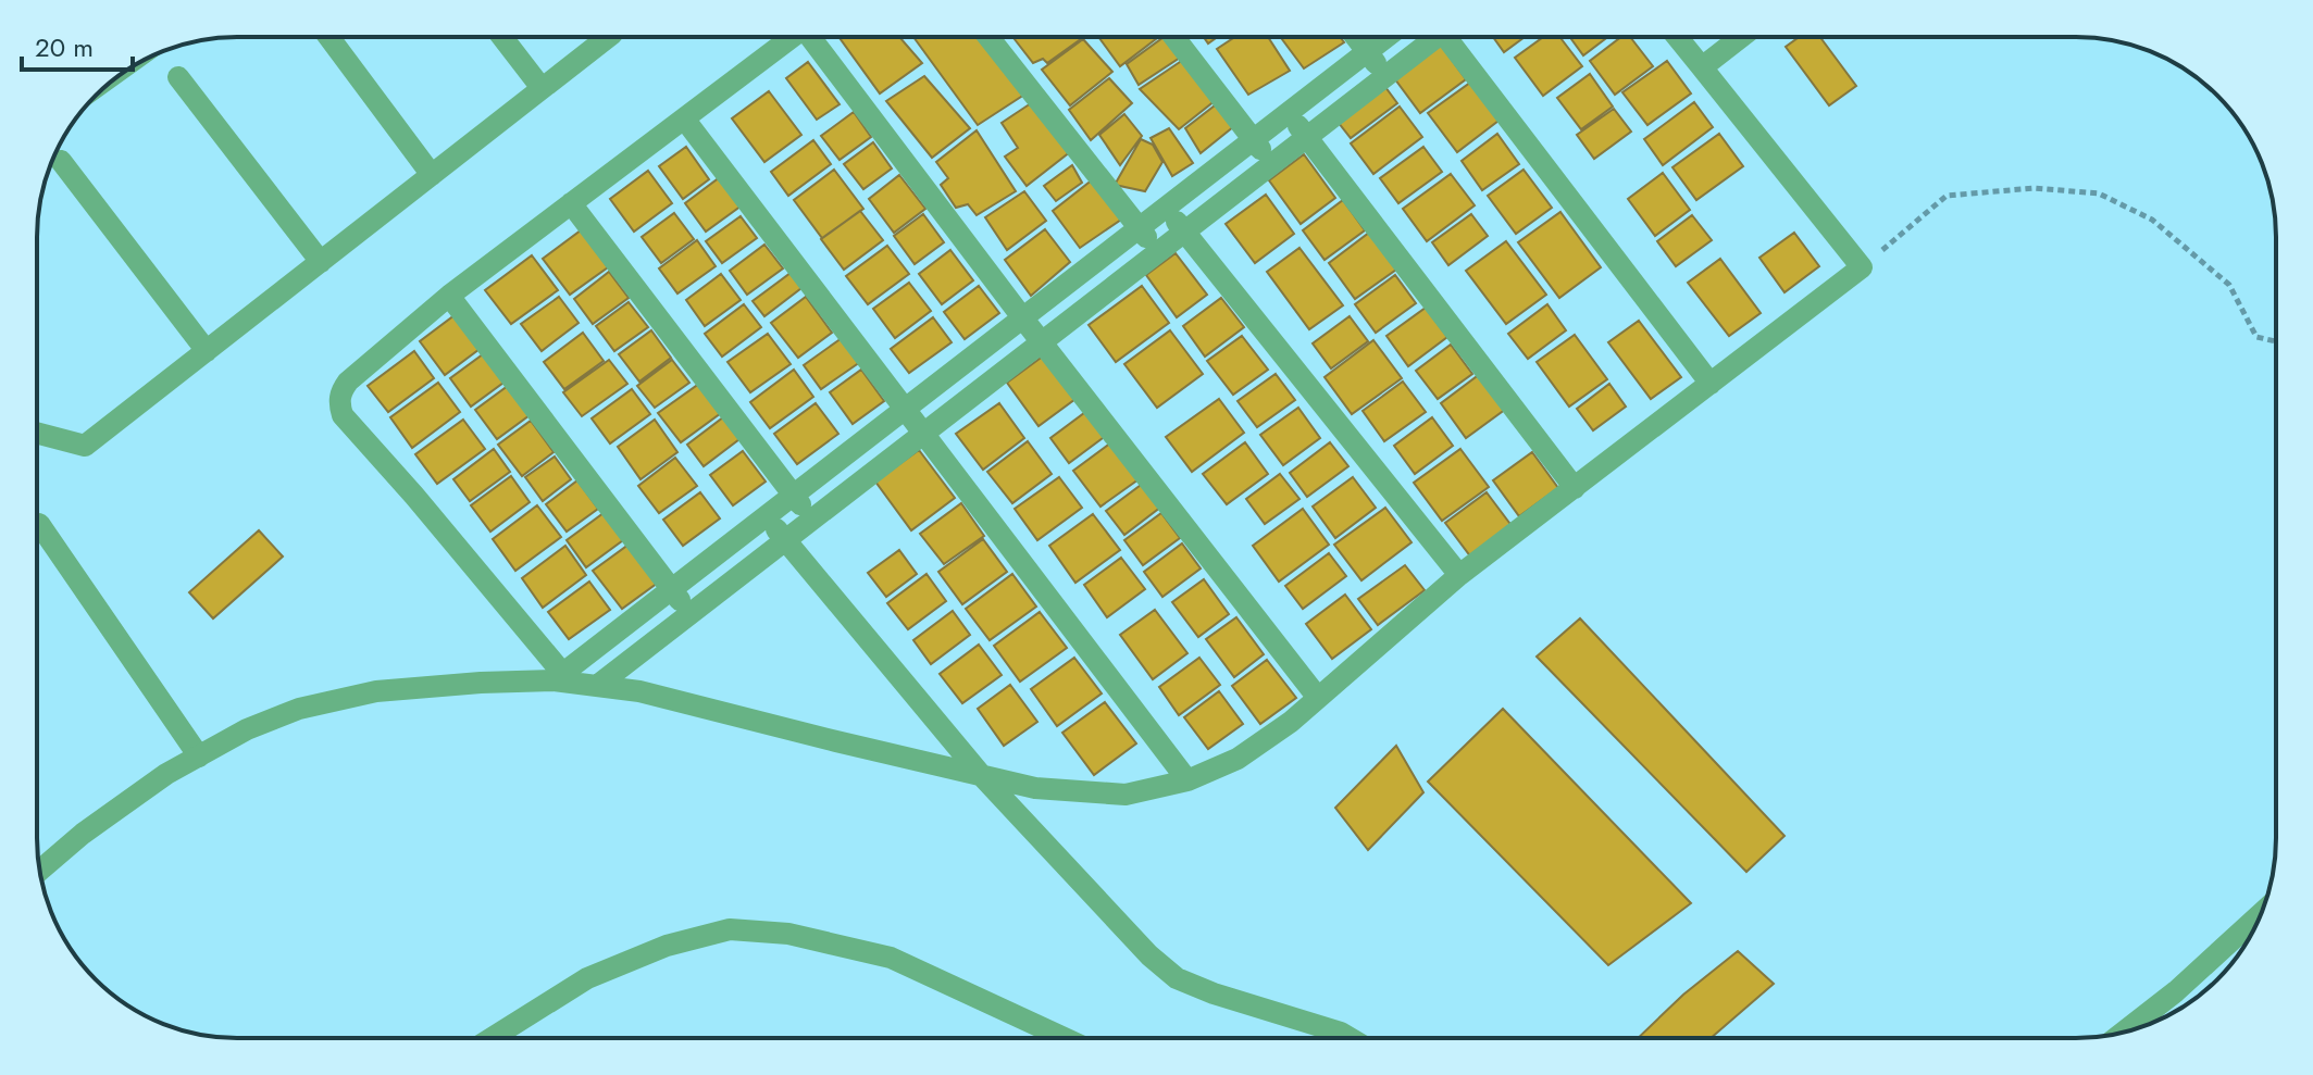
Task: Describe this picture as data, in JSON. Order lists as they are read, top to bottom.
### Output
{
  "scale_bar": "20 m"
}
